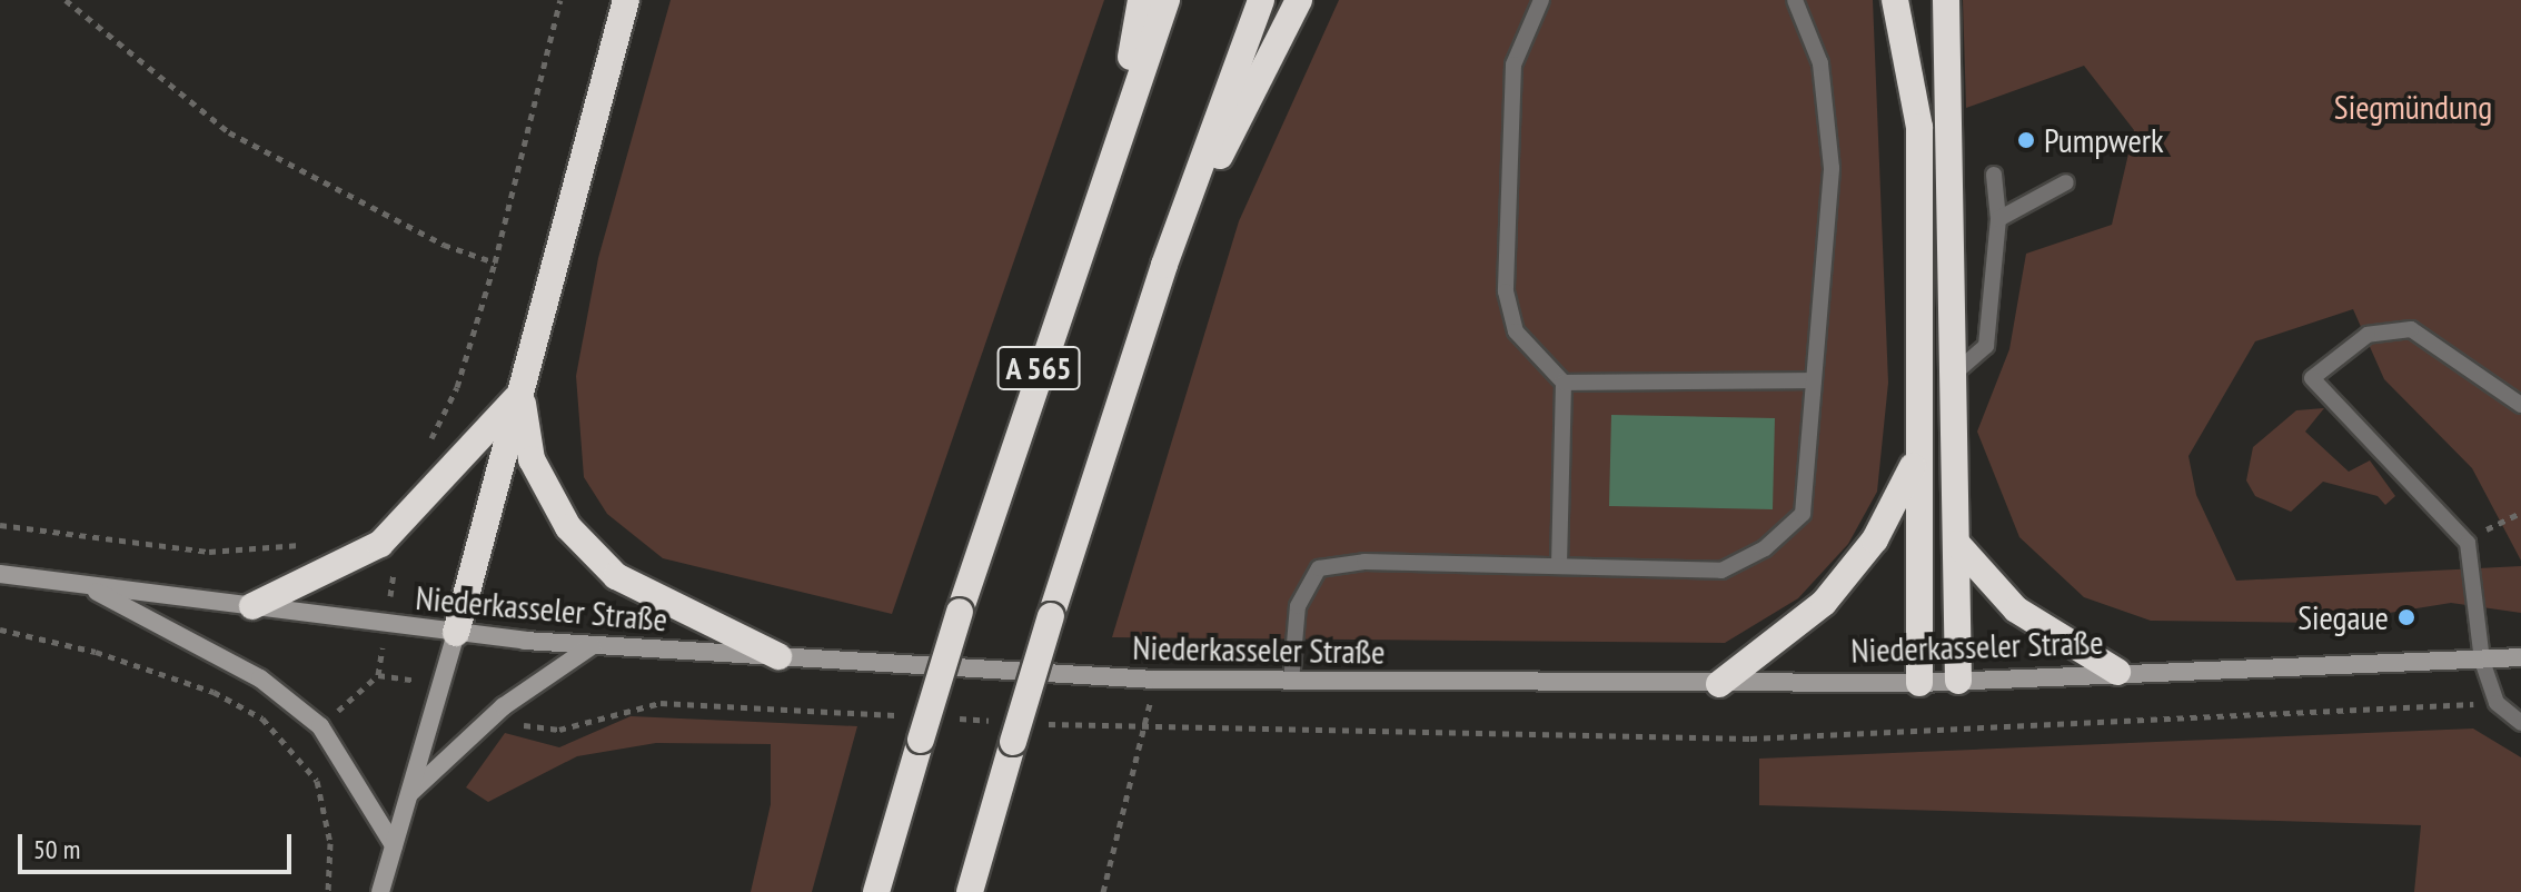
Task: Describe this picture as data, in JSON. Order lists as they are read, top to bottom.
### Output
{
  "streets": {
    "highway": ["A 565"],
    "main road": ["Niederkasseler Straße"]
  },
  "parks": ["Siegmündung"],
  "places": ["Pumpwerk", "Siegaue"],
  "scale_bar": "50 m"
}
